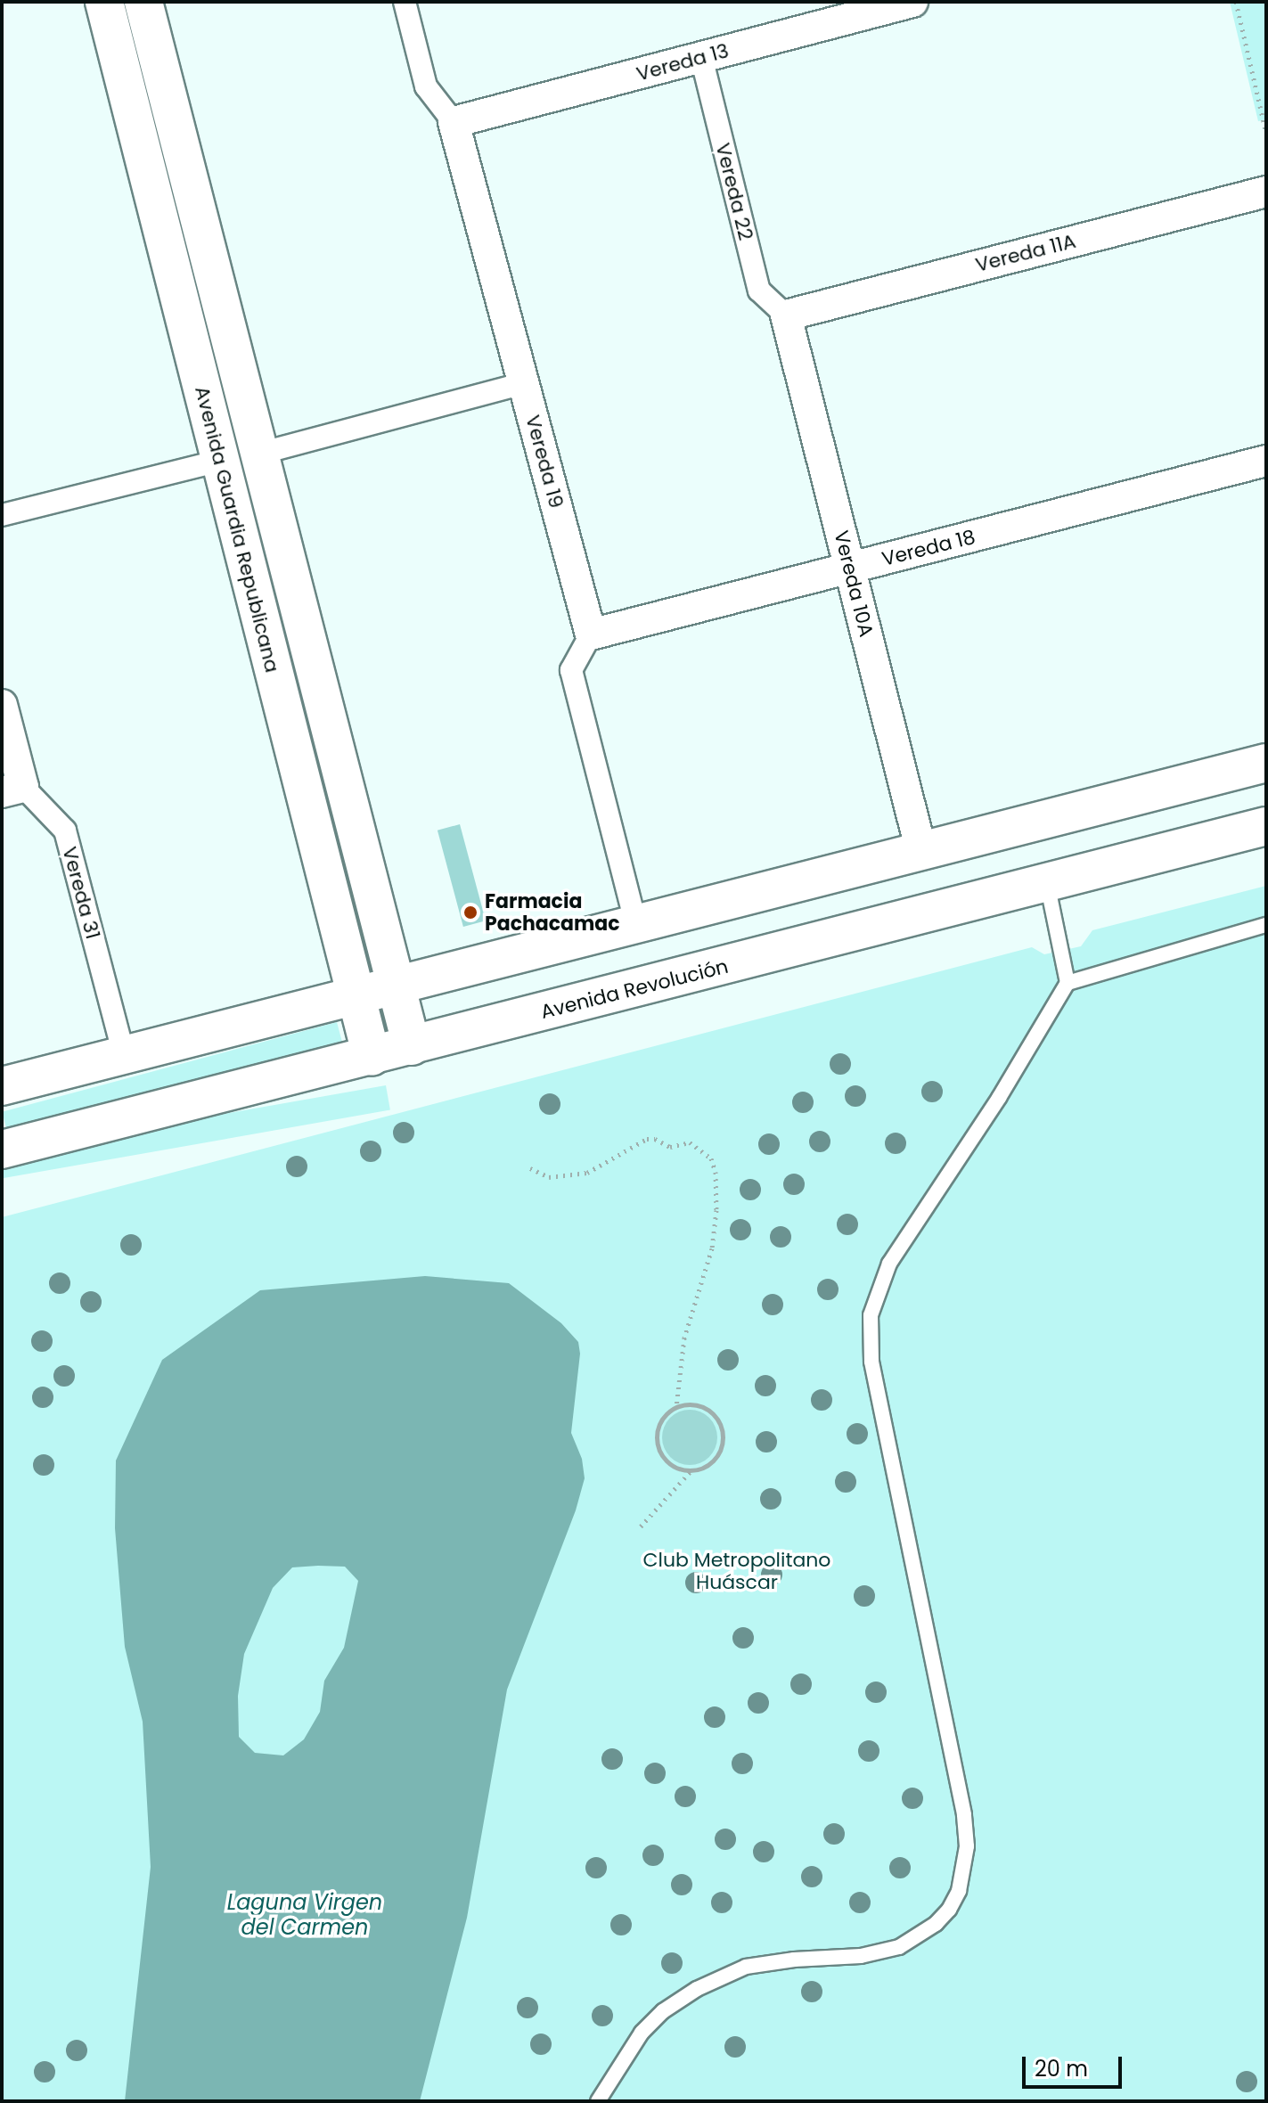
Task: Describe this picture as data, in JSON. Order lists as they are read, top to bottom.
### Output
{
  "streets": {
    "street": [
      "Vereda 13",
      "Vereda 22",
      "Vereda 11A",
      "Vereda 19",
      "Avenida Guardia Republicana",
      "Vereda 18",
      "Vereda 10A",
      "Vereda 31",
      "Avenida Revolución"
    ]
  },
  "crossings": [
    ["Vereda 13", "Vereda 22"],
    ["Vereda 13", "Vereda 19"],
    ["Vereda 22", "Vereda 11A"],
    ["Vereda 22", "Vereda 10A"],
    ["Vereda 11A", "Vereda 10A"],
    ["Vereda 19", "Vereda 18"],
    ["Avenida Guardia Republicana", "Avenida Revolución"],
    ["Vereda 18", "Vereda 10A"]
  ],
  "water": ["Laguna Virgen del Carmen"],
  "parks": ["Club Metropolitano Huáscar"],
  "places": ["Farmacia Pachacamac"],
  "scale_bar": "20 m"
}
